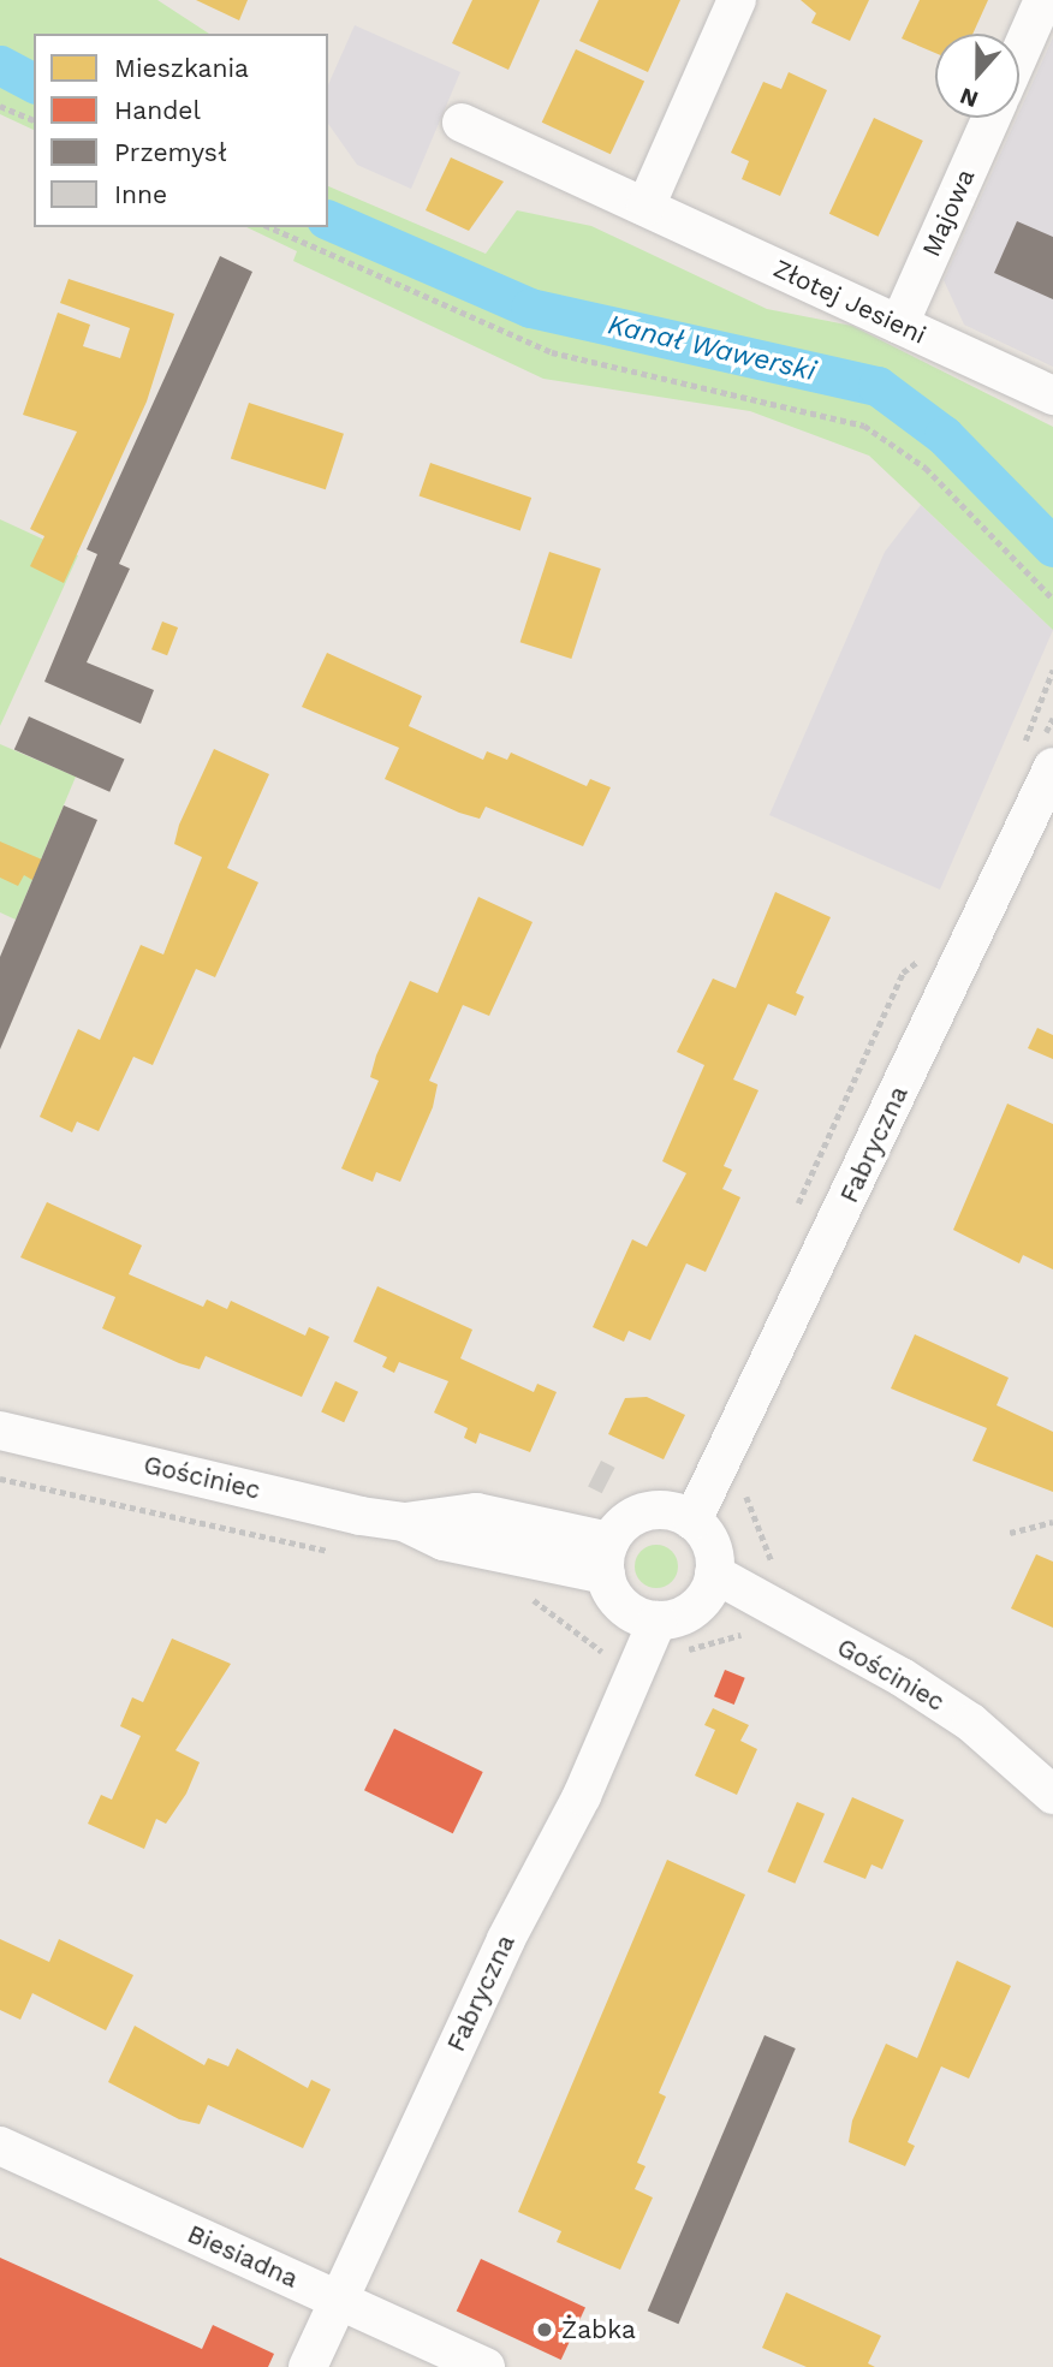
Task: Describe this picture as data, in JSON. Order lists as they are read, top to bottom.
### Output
{
  "streets": {
    "street": [
      "Majowa",
      "Złotej Jesieni",
      "Fabryczna",
      "Gościniec",
      "Biesiadna"
    ]
  },
  "crossings": [
    ["Majowa", "Złotej Jesieni"],
    ["Fabryczna", "Gościniec"],
    ["Fabryczna", "Biesiadna"]
  ],
  "water": ["Kanał Wawerski"],
  "places": ["Żabka"],
  "legend": [
    "Mieszkania",
    "Handel",
    "Przemysł",
    "Inne"
  ],
  "north": "bottom"
}
